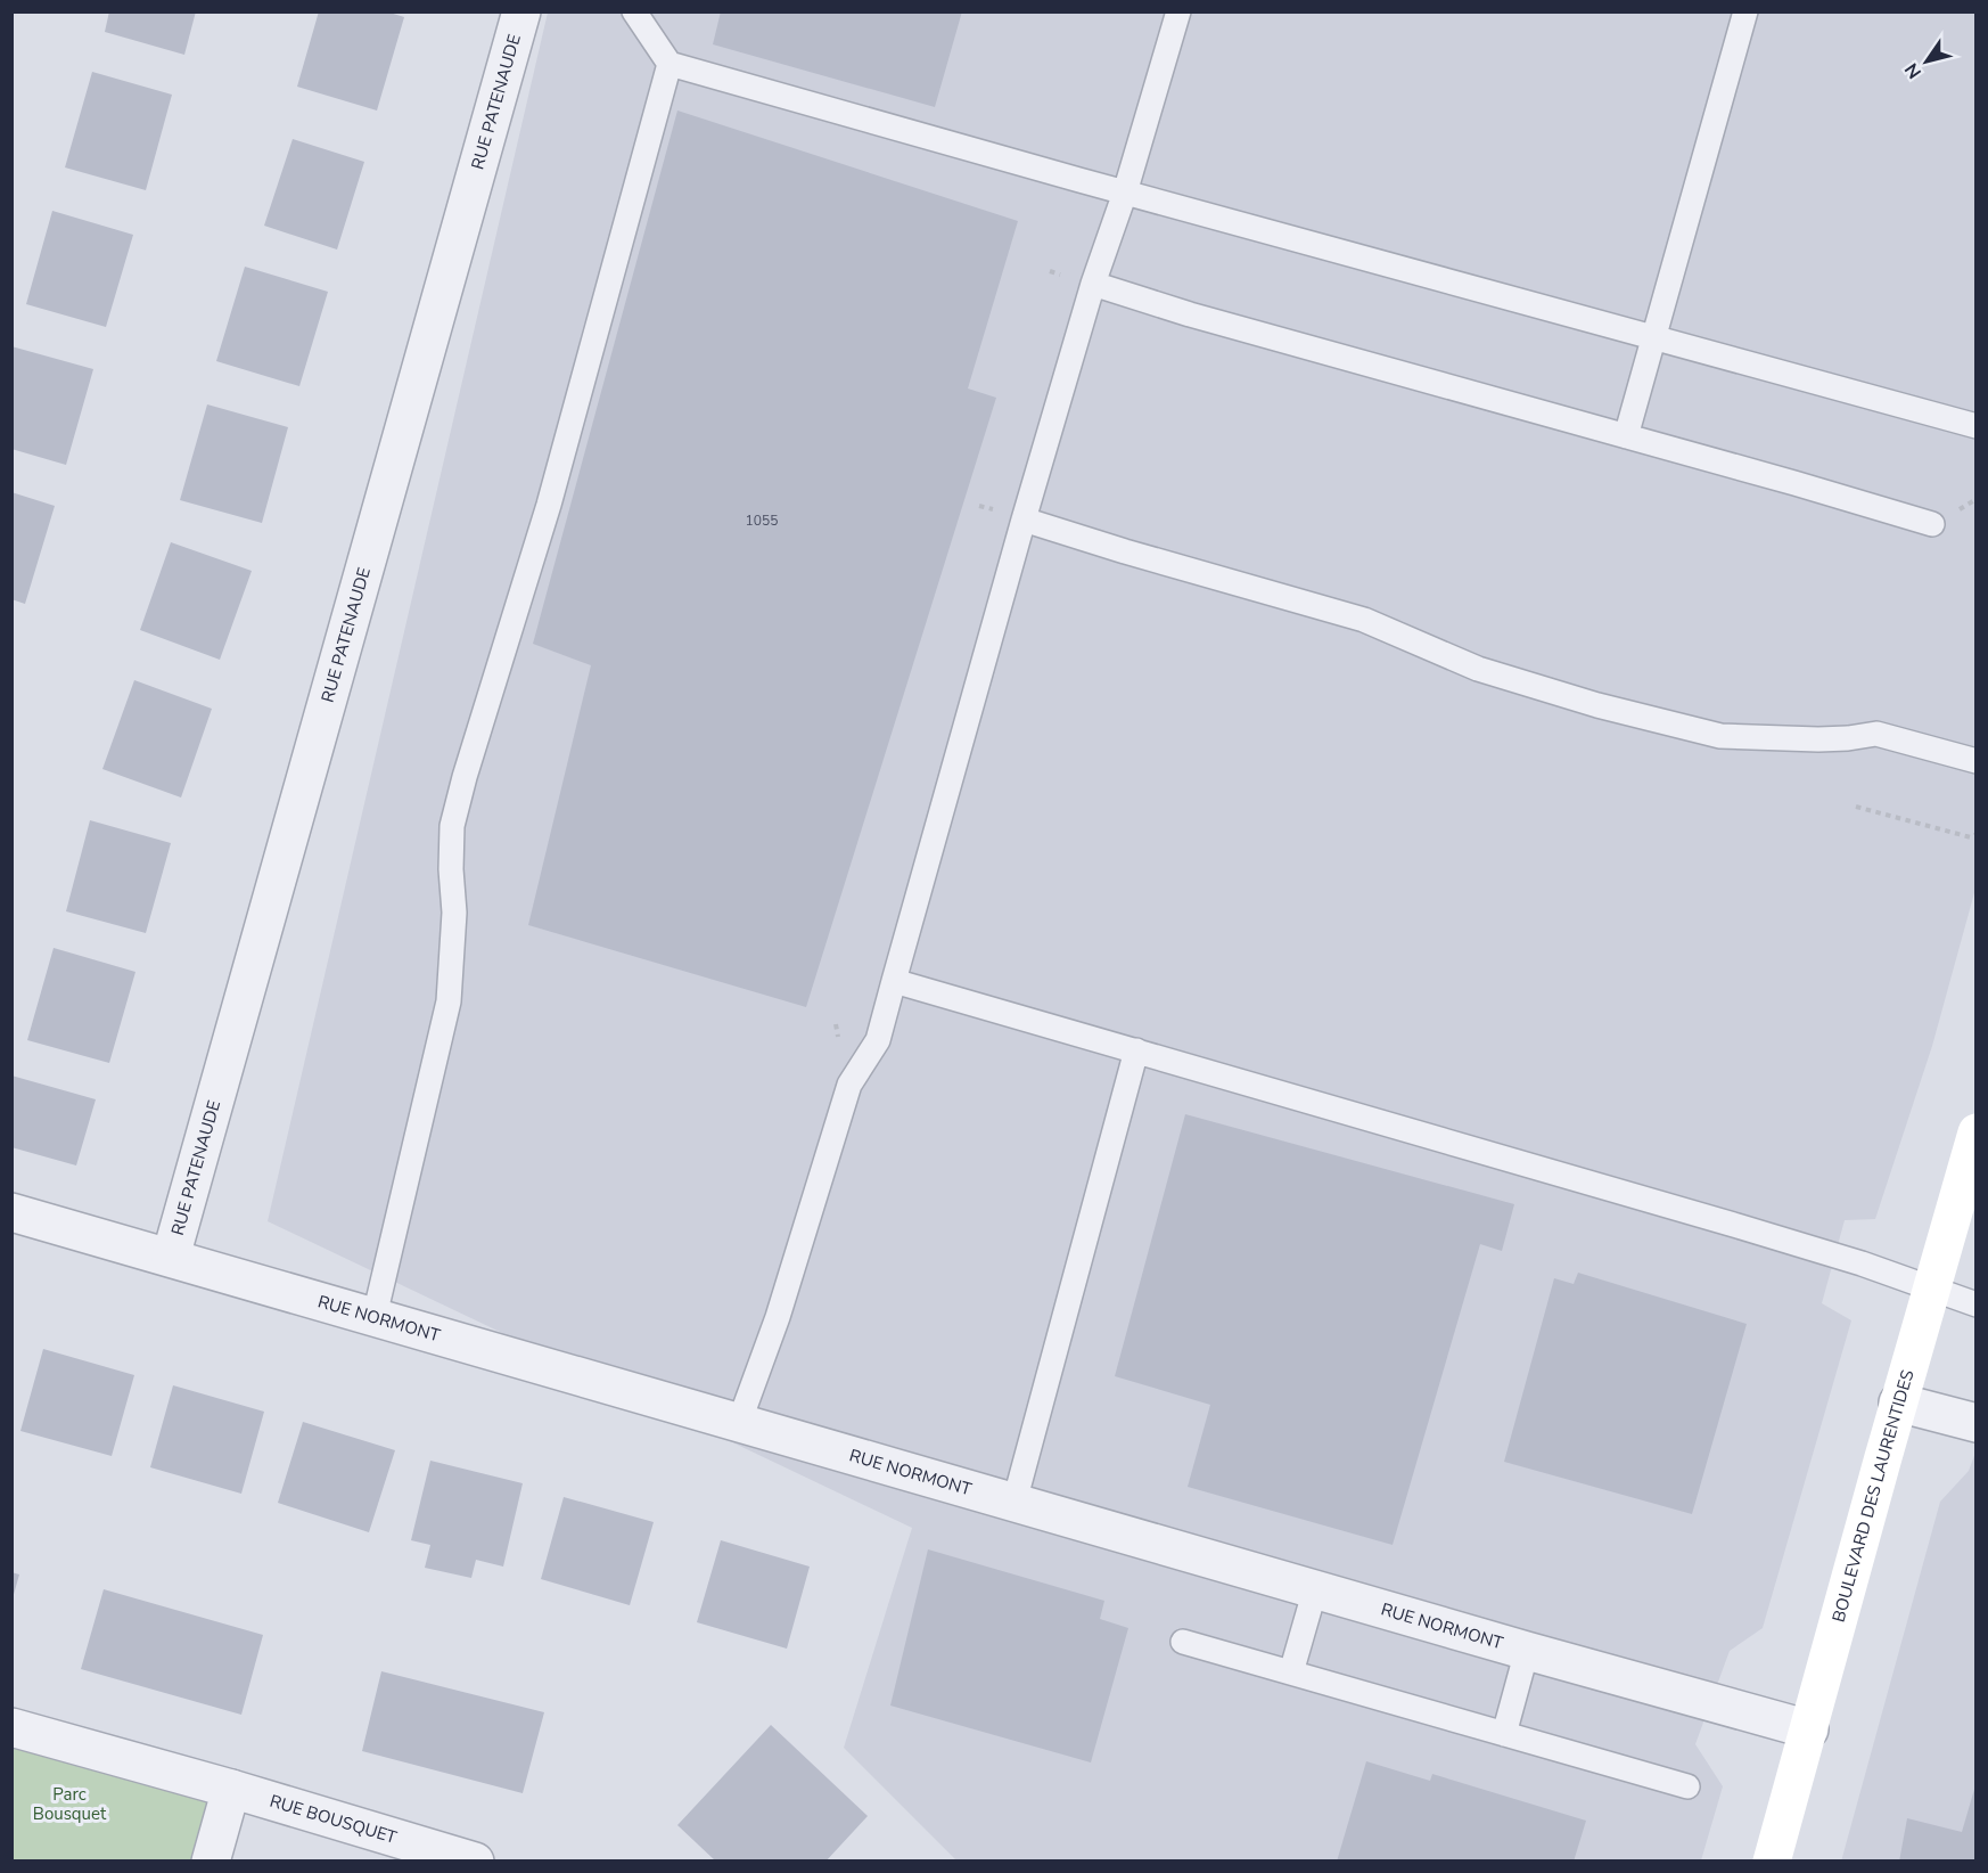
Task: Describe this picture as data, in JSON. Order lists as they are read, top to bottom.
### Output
{
  "streets": {
    "main road": ["BOULEVARD DES LAURENTIDES"],
    "street": ["RUE PATENAUDE", "RUE NORMONT", "RUE BOUSQUET"]
  },
  "crossings": [
    ["RUE PATENAUDE", "RUE NORMONT"],
    ["RUE NORMONT", "BOULEVARD DES LAURENTIDES"]
  ],
  "parks": ["Parc Bousquet"],
  "house_numbers": ["1055"],
  "north": "bottom left"
}
